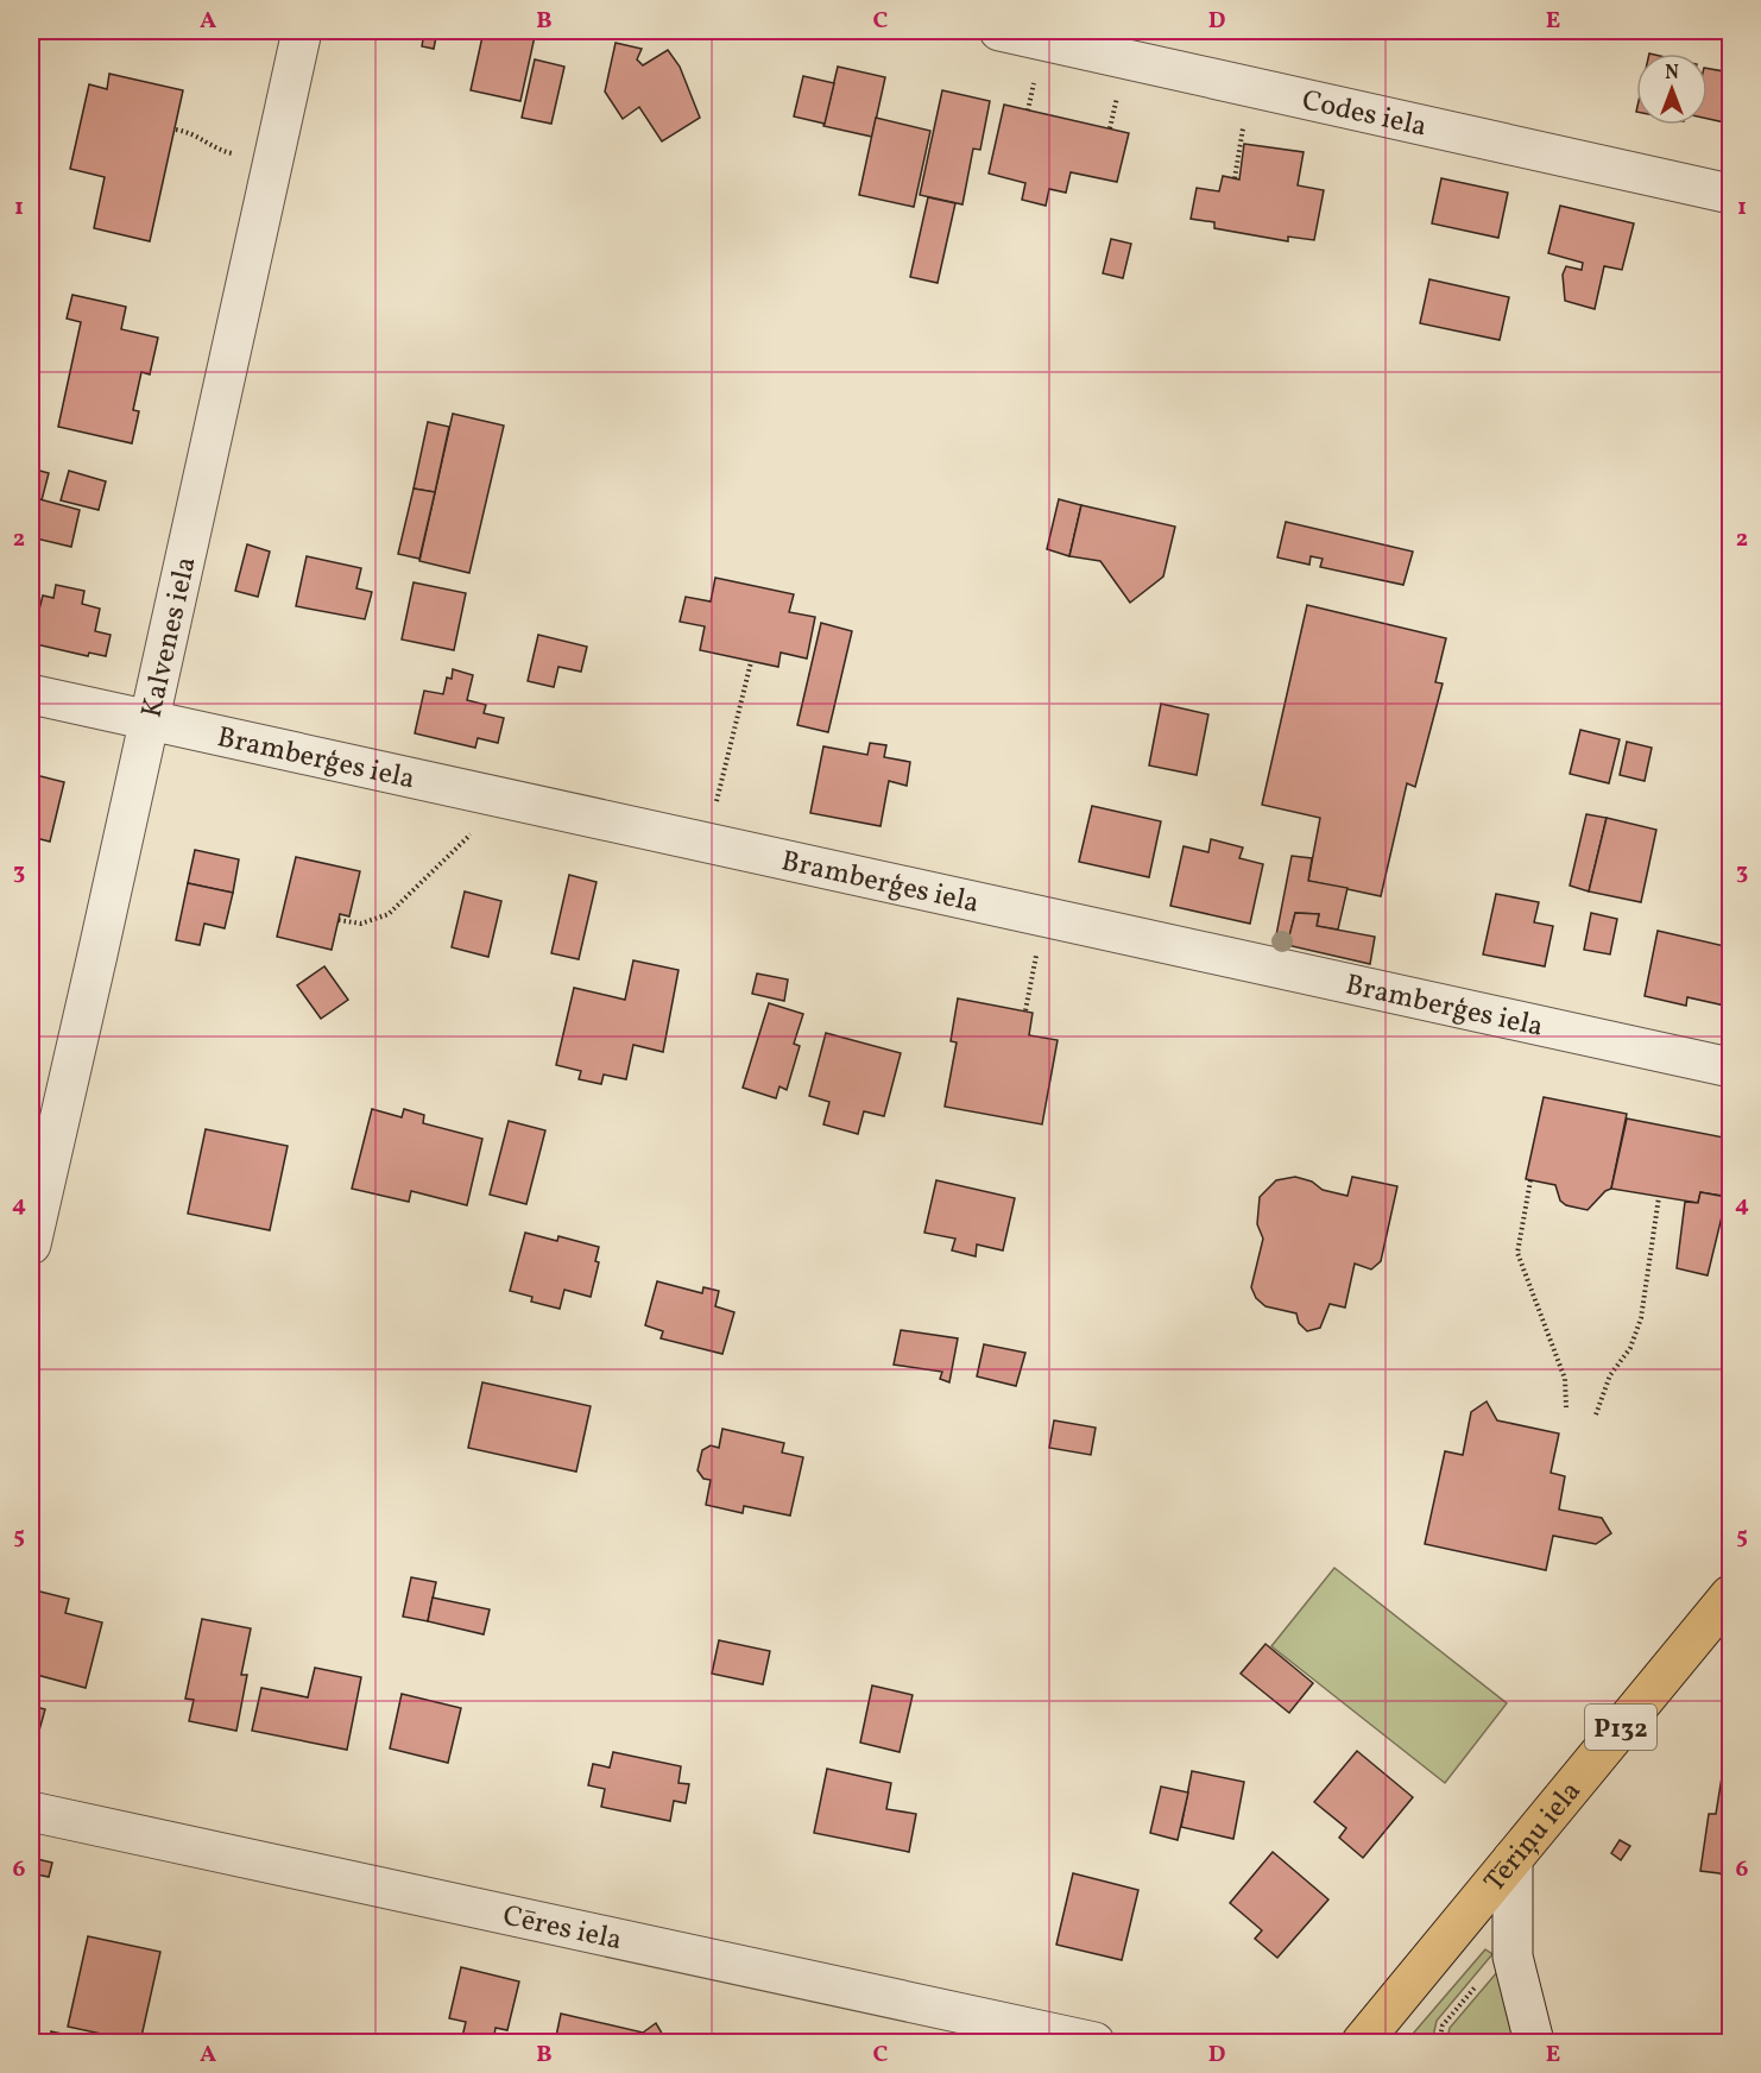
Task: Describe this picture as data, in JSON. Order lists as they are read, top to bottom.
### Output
{
  "streets": {
    "main road": ["P132", "Tēriņu iela"],
    "street": [
      "Codes iela",
      "Kalvenes iela",
      "Bramberģes iela",
      "Cēres iela"
    ]
  },
  "crossings": [
    ["Kalvenes iela", "Bramberģes iela"]
  ],
  "north": "top",
  "grid": {
    "columns": [
      "A",
      "B",
      "C",
      "D",
      "E"
    ],
    "rows": [
      "1",
      "2",
      "3",
      "4",
      "5",
      "6"
    ]
  }
}
